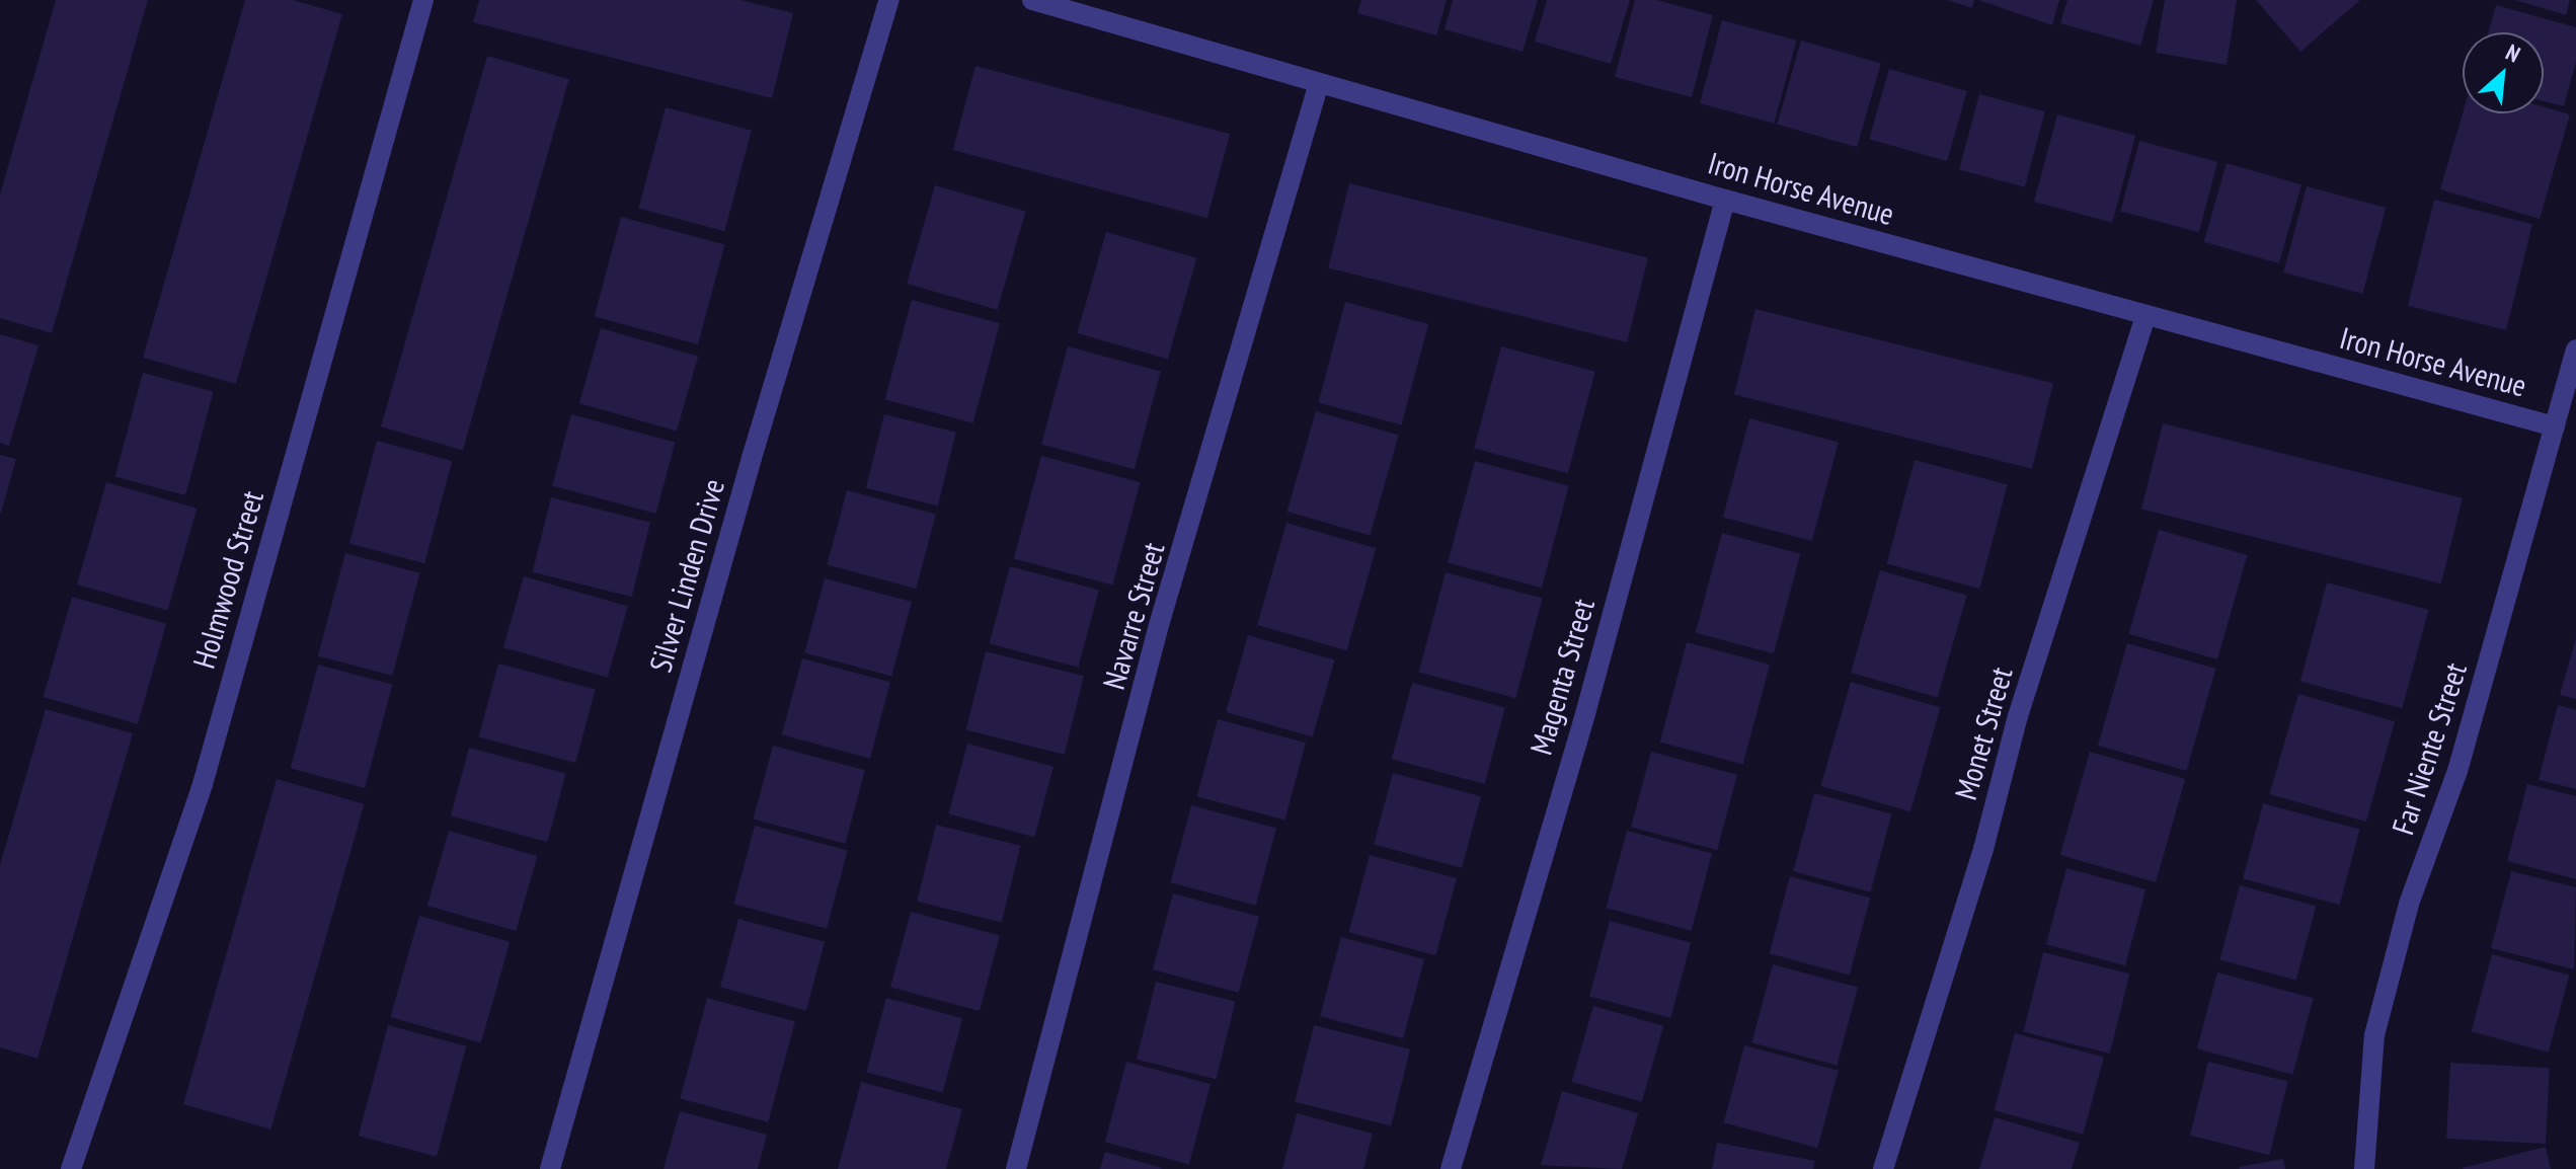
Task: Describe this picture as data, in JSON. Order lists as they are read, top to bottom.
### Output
{
  "streets": {
    "street": [
      "Iron Horse Avenue",
      "Silver Linden Drive",
      "Holmwood Street",
      "Navarre Street",
      "Magenta Street",
      "Monet Street",
      "Far Niente Street"
    ]
  },
  "crossings": [
    ["Iron Horse Avenue", "Navarre Street"],
    ["Iron Horse Avenue", "Magenta Street"],
    ["Iron Horse Avenue", "Monet Street"],
    ["Iron Horse Avenue", "Far Niente Street"]
  ],
  "north": "top right"
}
